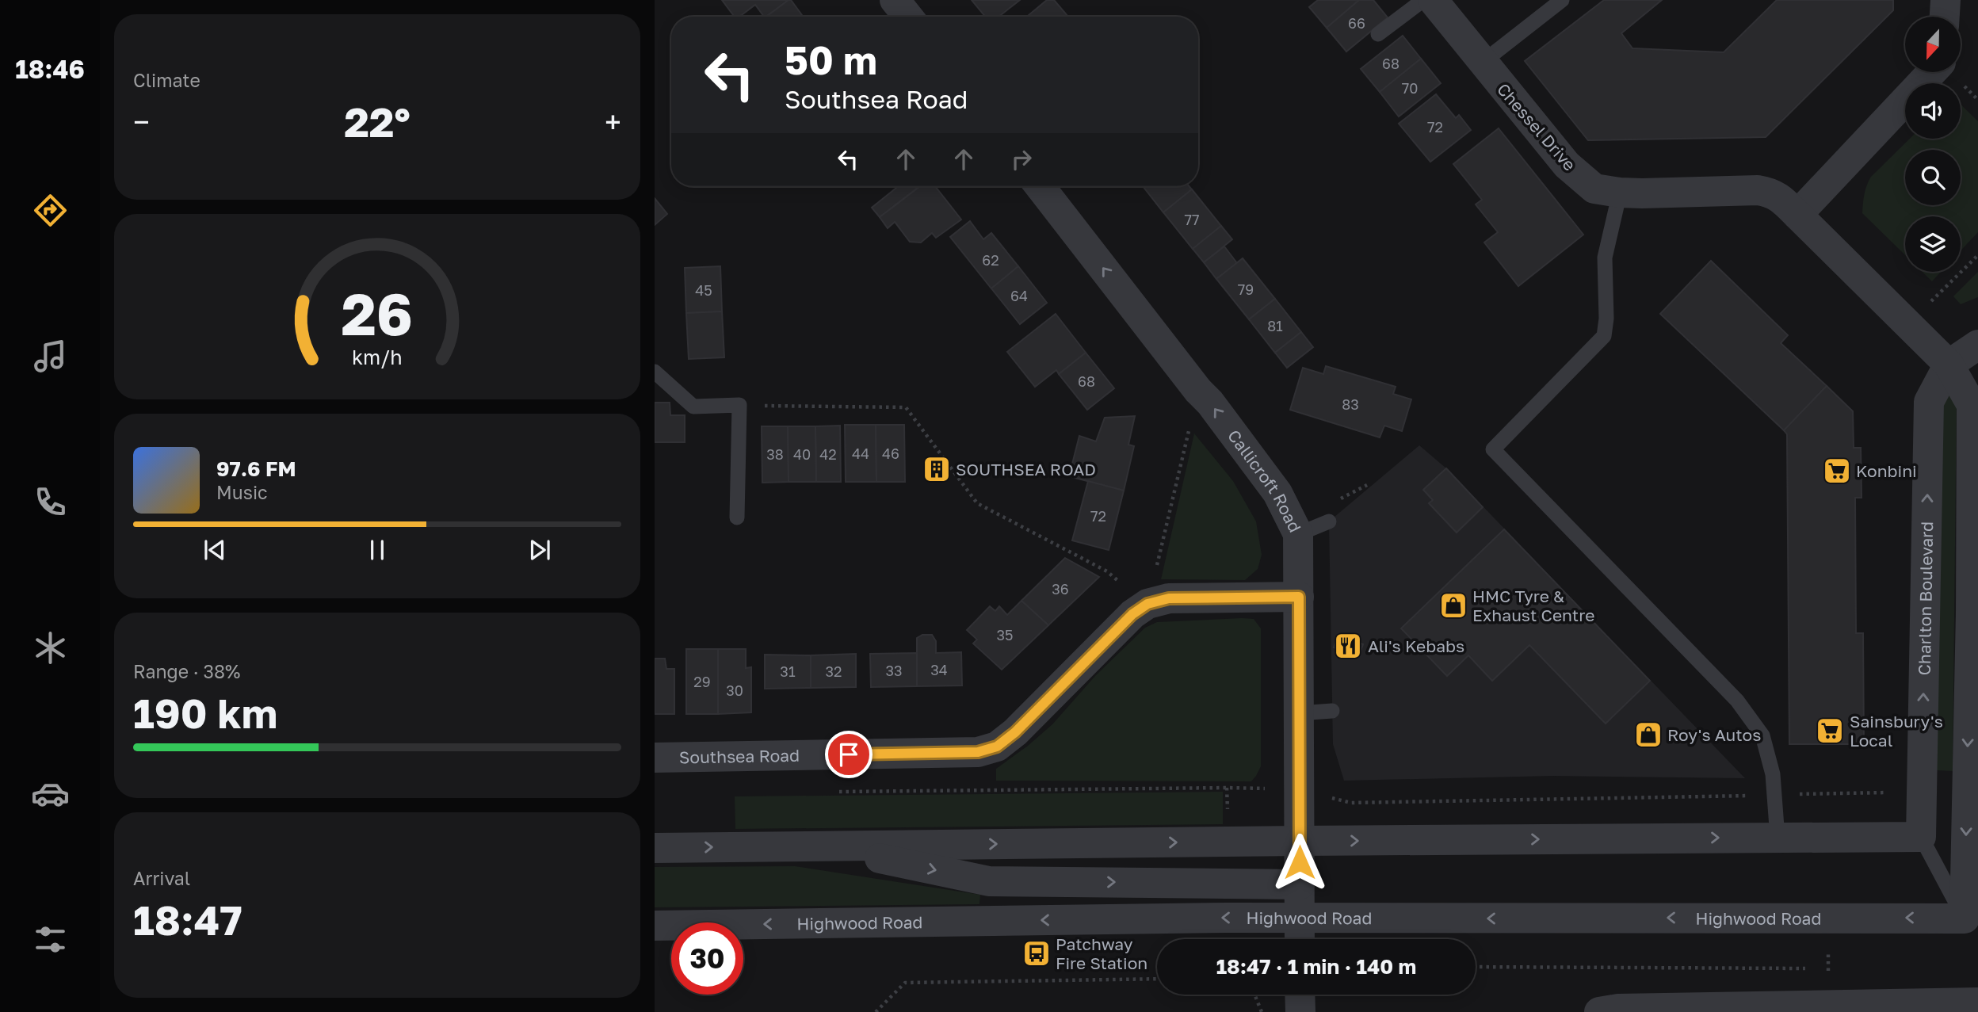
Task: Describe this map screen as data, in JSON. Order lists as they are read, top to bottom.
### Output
{
  "streets": {
    "street": [
      "Chessel Drive",
      "Callicroft Road",
      "Charlton Boulevard",
      "Southsea Road",
      "Highwood Road"
    ]
  },
  "crossings": [
    ["Callicroft Road", "Southsea Road"],
    ["Callicroft Road", "Highwood Road"],
    ["Charlton Boulevard", "Highwood Road"]
  ],
  "one_way": ["Callicroft Road"],
  "places": {
    "building": ["SOUTHSEA ROAD"],
    "supermarket": ["Konbini", "Sainsbury's Local"],
    "shop": ["HMC Tyre & Exhaust Centre", "Roy's Autos"],
    "restaurant": ["Ali's Kebabs"],
    "bus stop": ["Patchway Fire Station"]
  },
  "house_numbers": [
    "66",
    "68",
    "70",
    "72",
    "77",
    "62",
    "79",
    "45",
    "64",
    "81",
    "68",
    "83",
    "44",
    "46",
    "38",
    "40",
    "42",
    "72",
    "36",
    "35",
    "34",
    "33",
    "31",
    "32",
    "29",
    "30"
  ],
  "north": "bottom",
  "page": {
    "tabs": "18:46",
    "tile": [
      "Climate",
      ["Range · 38%", "190 km"],
      ["Arrival", "18:47"]
    ],
    "turn": ["50 m", "Southsea Road"],
    "heat": ["−", "22°", "+"],
    "song": ["97.6 FM", "Music"],
    "limit": "30",
    "trip": "18:47 · 1 min · 140 m",
    "gauge": ["26", "km/h"]
  }
}
